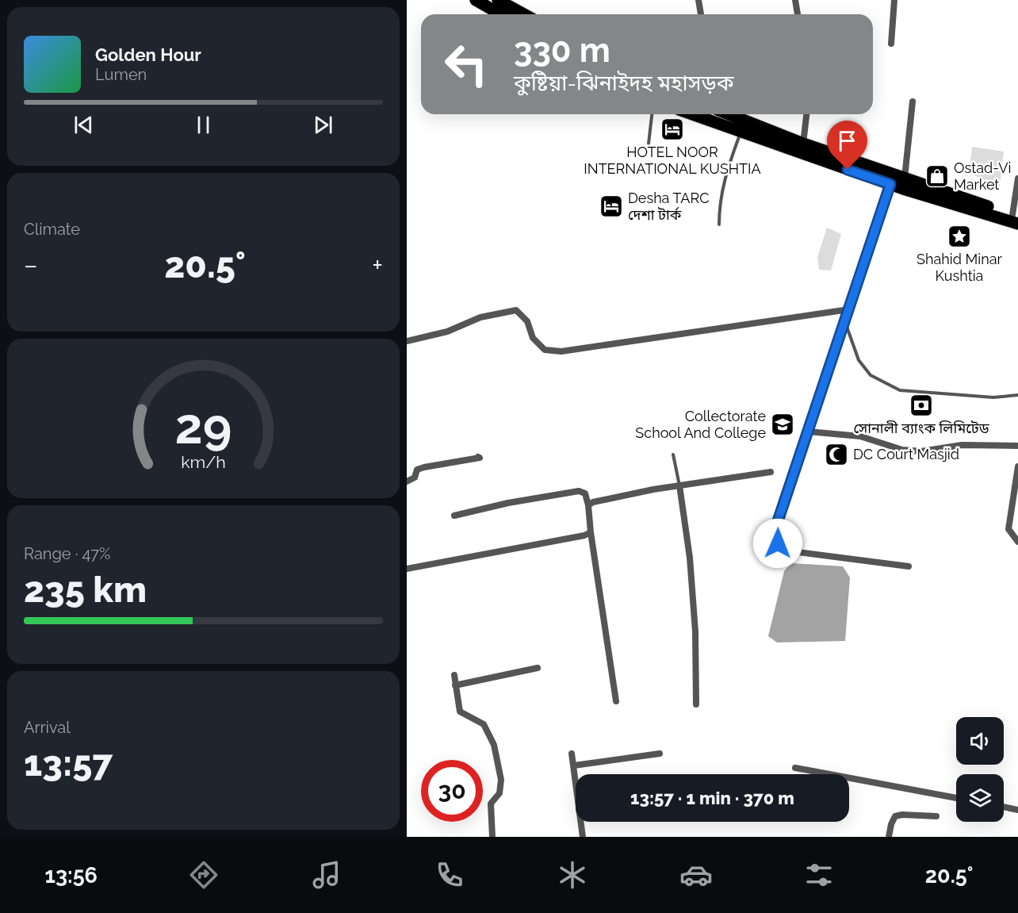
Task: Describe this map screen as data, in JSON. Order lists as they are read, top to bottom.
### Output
{
  "places": {
    "hotel": ["HOTEL NOOR INTERNATIONAL KUSHTIA", "Desha TARC দেশা টার্ক"],
    "shop": ["Ostad-Vi Market"],
    "place": ["Shahid Minar Kushtia"],
    "bank": ["সোনালী ব্যাংক লিমিটেড"],
    "school or university": ["Collectorate School And College"],
    "mosque": ["DC Court Masjid"]
  },
  "page": {
    "turn": ["330 m", "কুষ্টিয়া-ঝিনাইদহ মহাসড়ক"],
    "song": ["Golden Hour", "Lumen"],
    "tile": [
      "Climate",
      ["Range · 47%", "235 km"],
      ["Arrival", "13:57"]
    ],
    "heat": ["−", "20.5°", "+"],
    "limit": "30",
    "trip": "13:57 · 1 min · 370 m",
    "tabs": ["13:56", "20.5°"],
    "gauge": ["29", "km/h"]
  }
}
